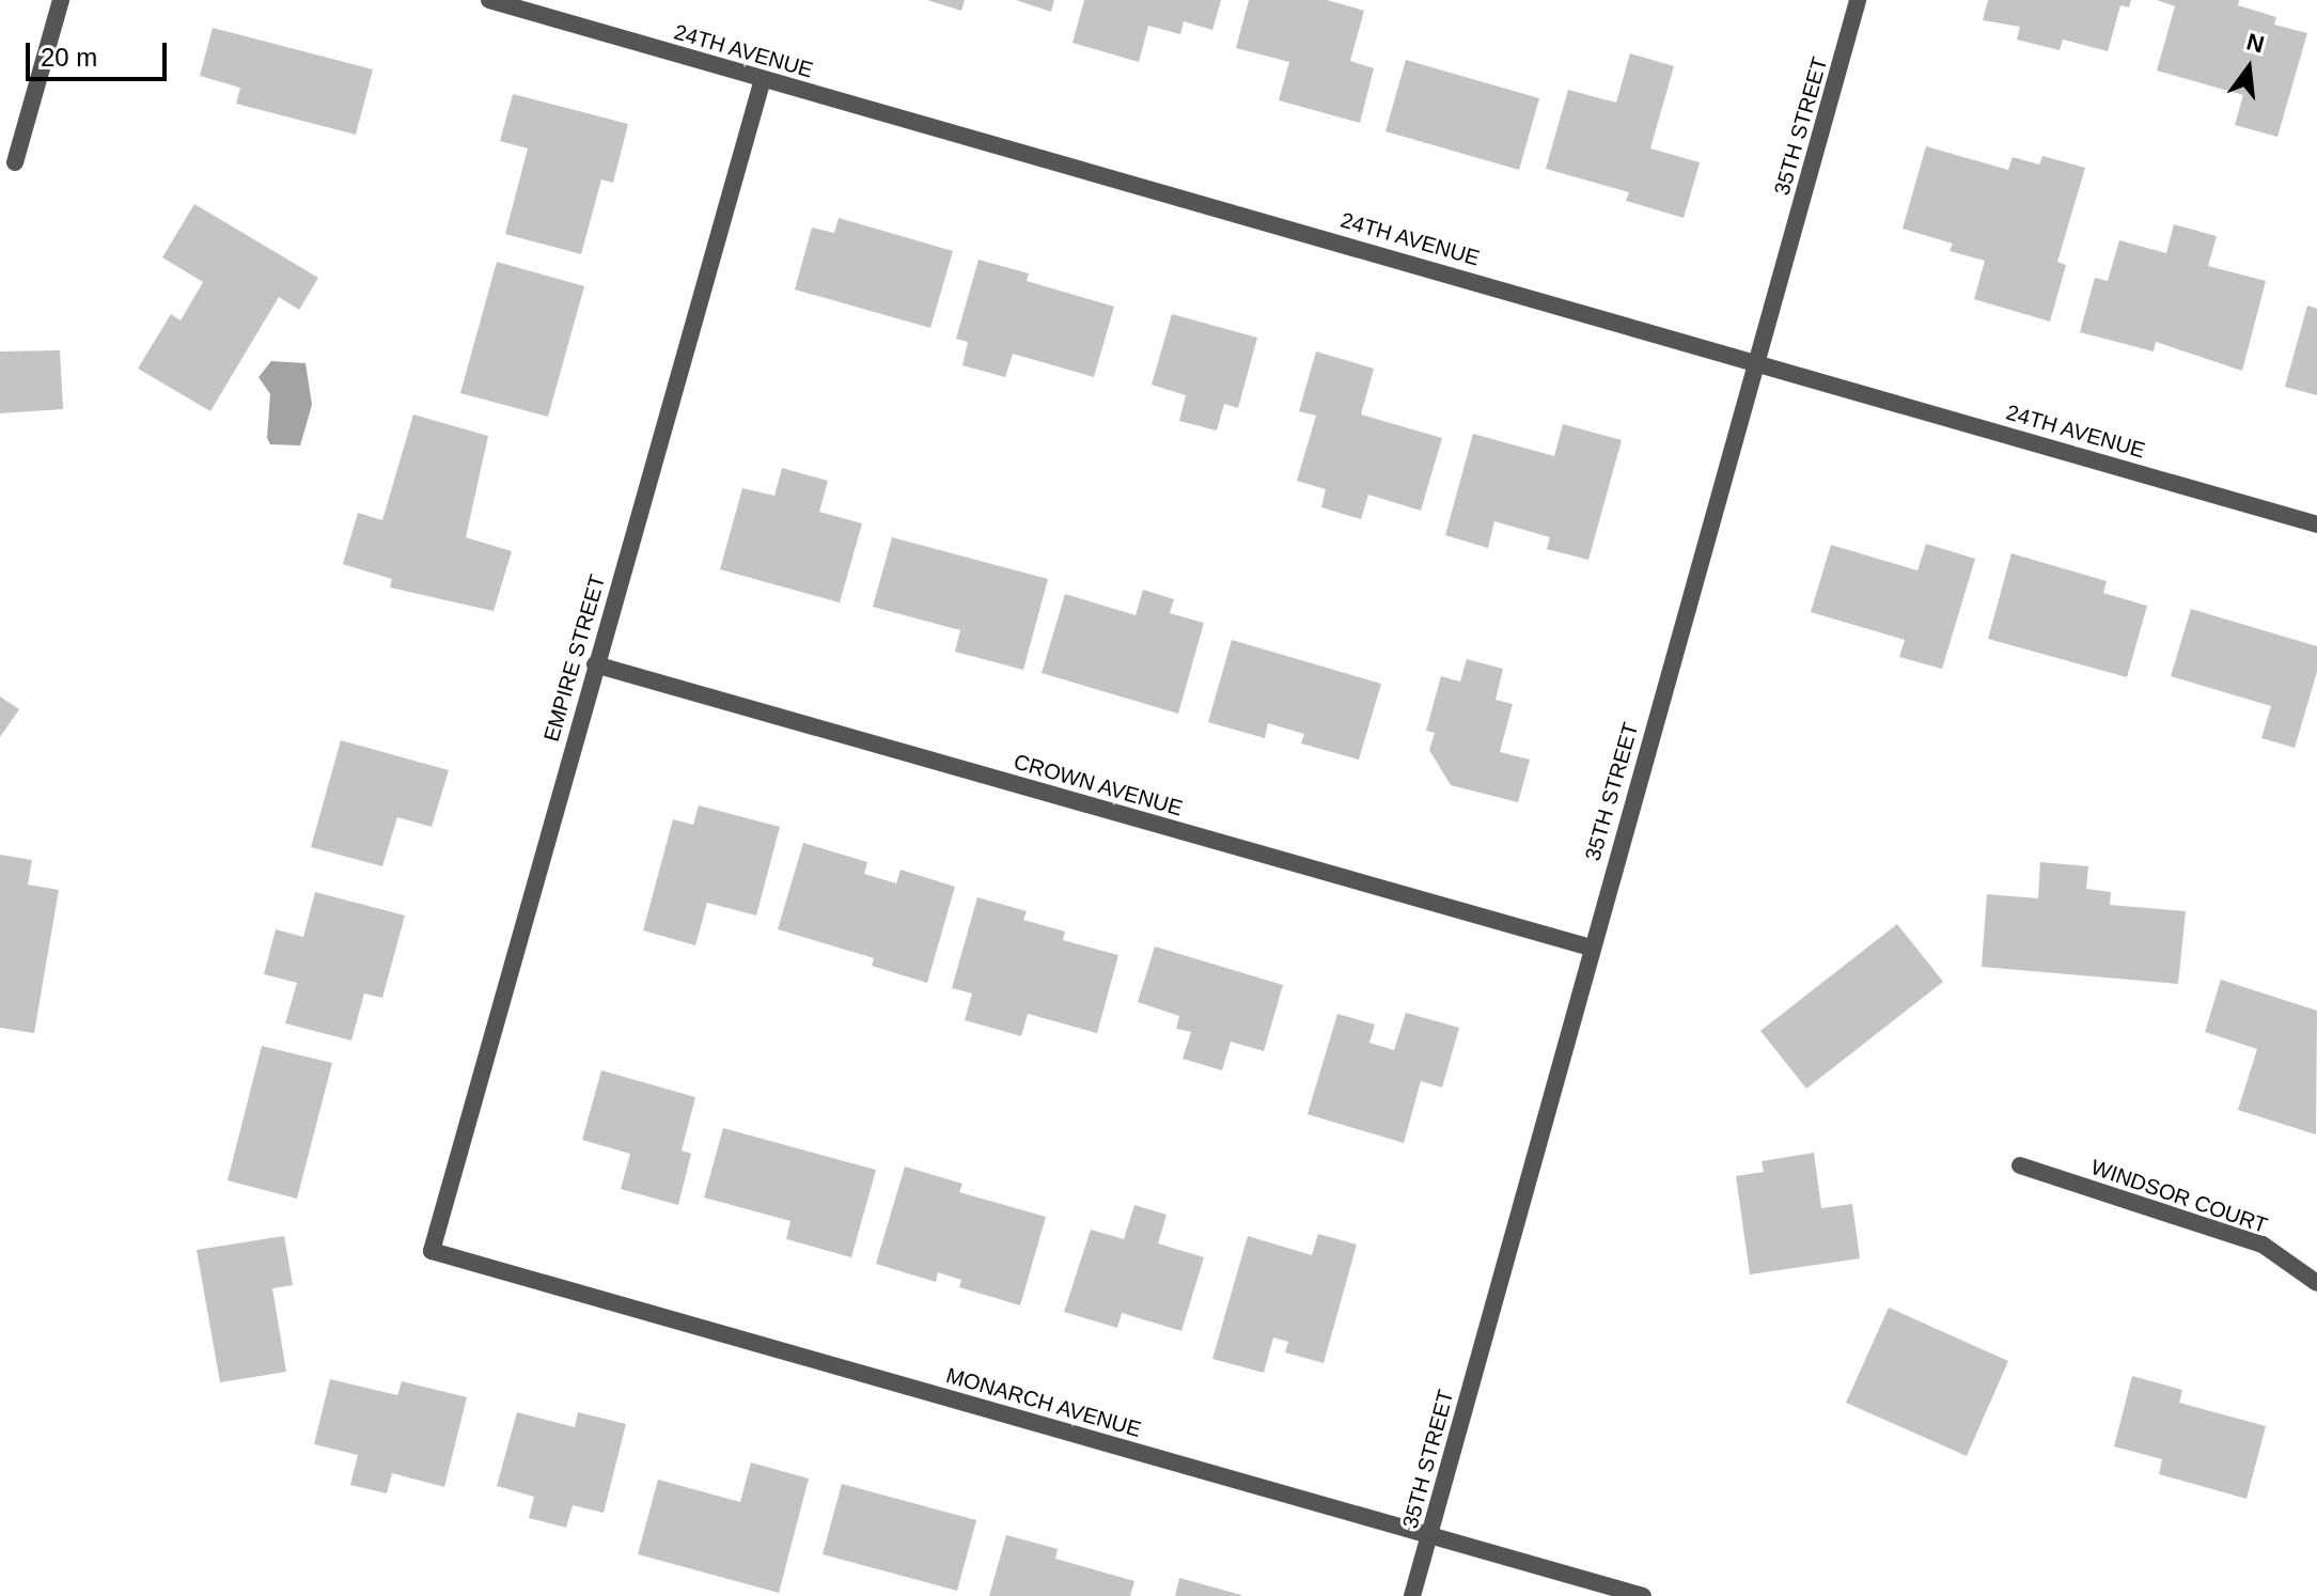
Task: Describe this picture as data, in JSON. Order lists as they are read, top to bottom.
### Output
{
  "streets": {
    "street": [
      "24TH AVENUE",
      "35TH STREET",
      "EMPIRE STREET",
      "CROWN AVENUE",
      "WINDSOR COURT",
      "MONARCH AVENUE"
    ]
  },
  "crossings": [
    ["24TH AVENUE", "35TH STREET"],
    ["24TH AVENUE", "EMPIRE STREET"],
    ["35TH STREET", "CROWN AVENUE"],
    ["35TH STREET", "MONARCH AVENUE"],
    ["EMPIRE STREET", "CROWN AVENUE"],
    ["EMPIRE STREET", "MONARCH AVENUE"]
  ],
  "scale_bar": "20 m",
  "north": "top"
}
